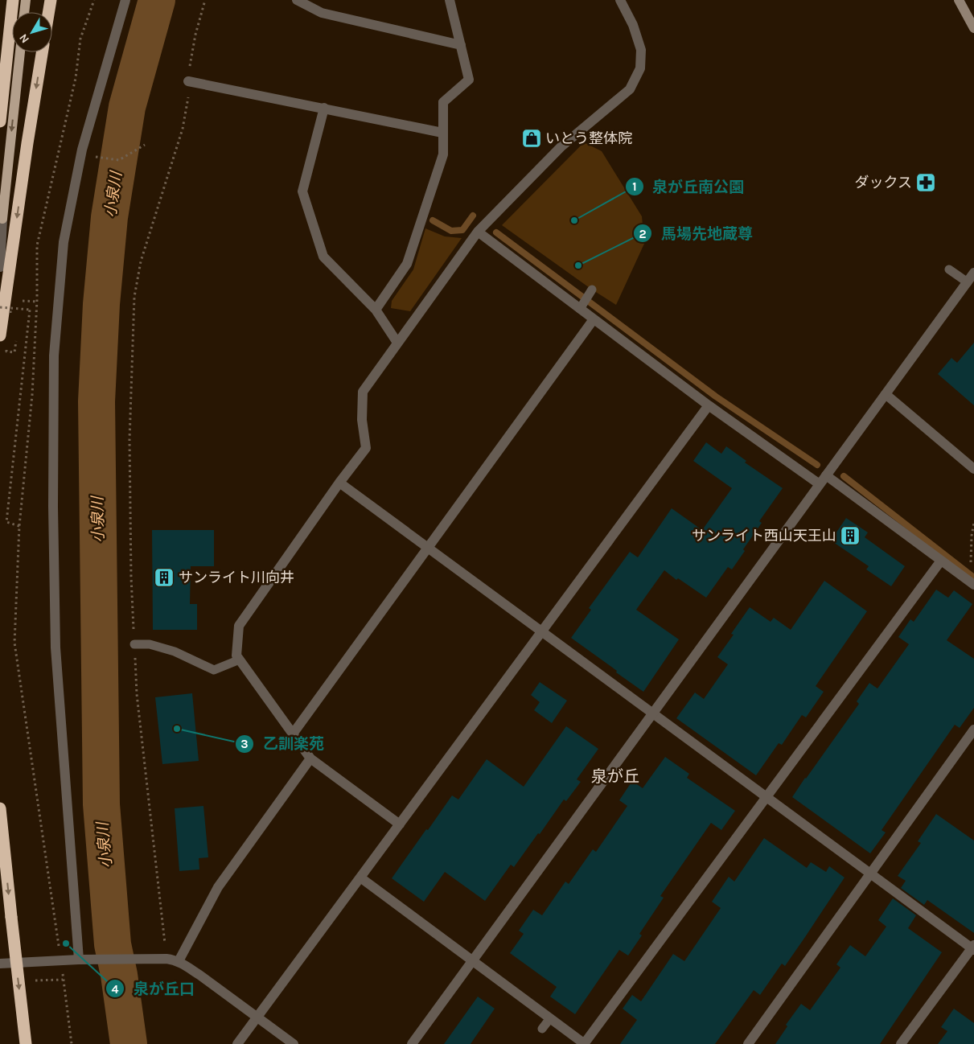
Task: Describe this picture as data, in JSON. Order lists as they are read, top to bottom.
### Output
{
  "districts": ["泉が丘"],
  "water": ["小泉川"],
  "places": {
    "shop": ["いとう整体院"],
    "pharmacy": ["ダックス"],
    "other": [
      "泉が丘南公園",
      "馬場先地蔵尊",
      "乙訓楽苑",
      "泉が丘口"
    ],
    "building": ["サンライト西山天王山", "サンライト川向井"]
  },
  "north": "bottom left"
}
